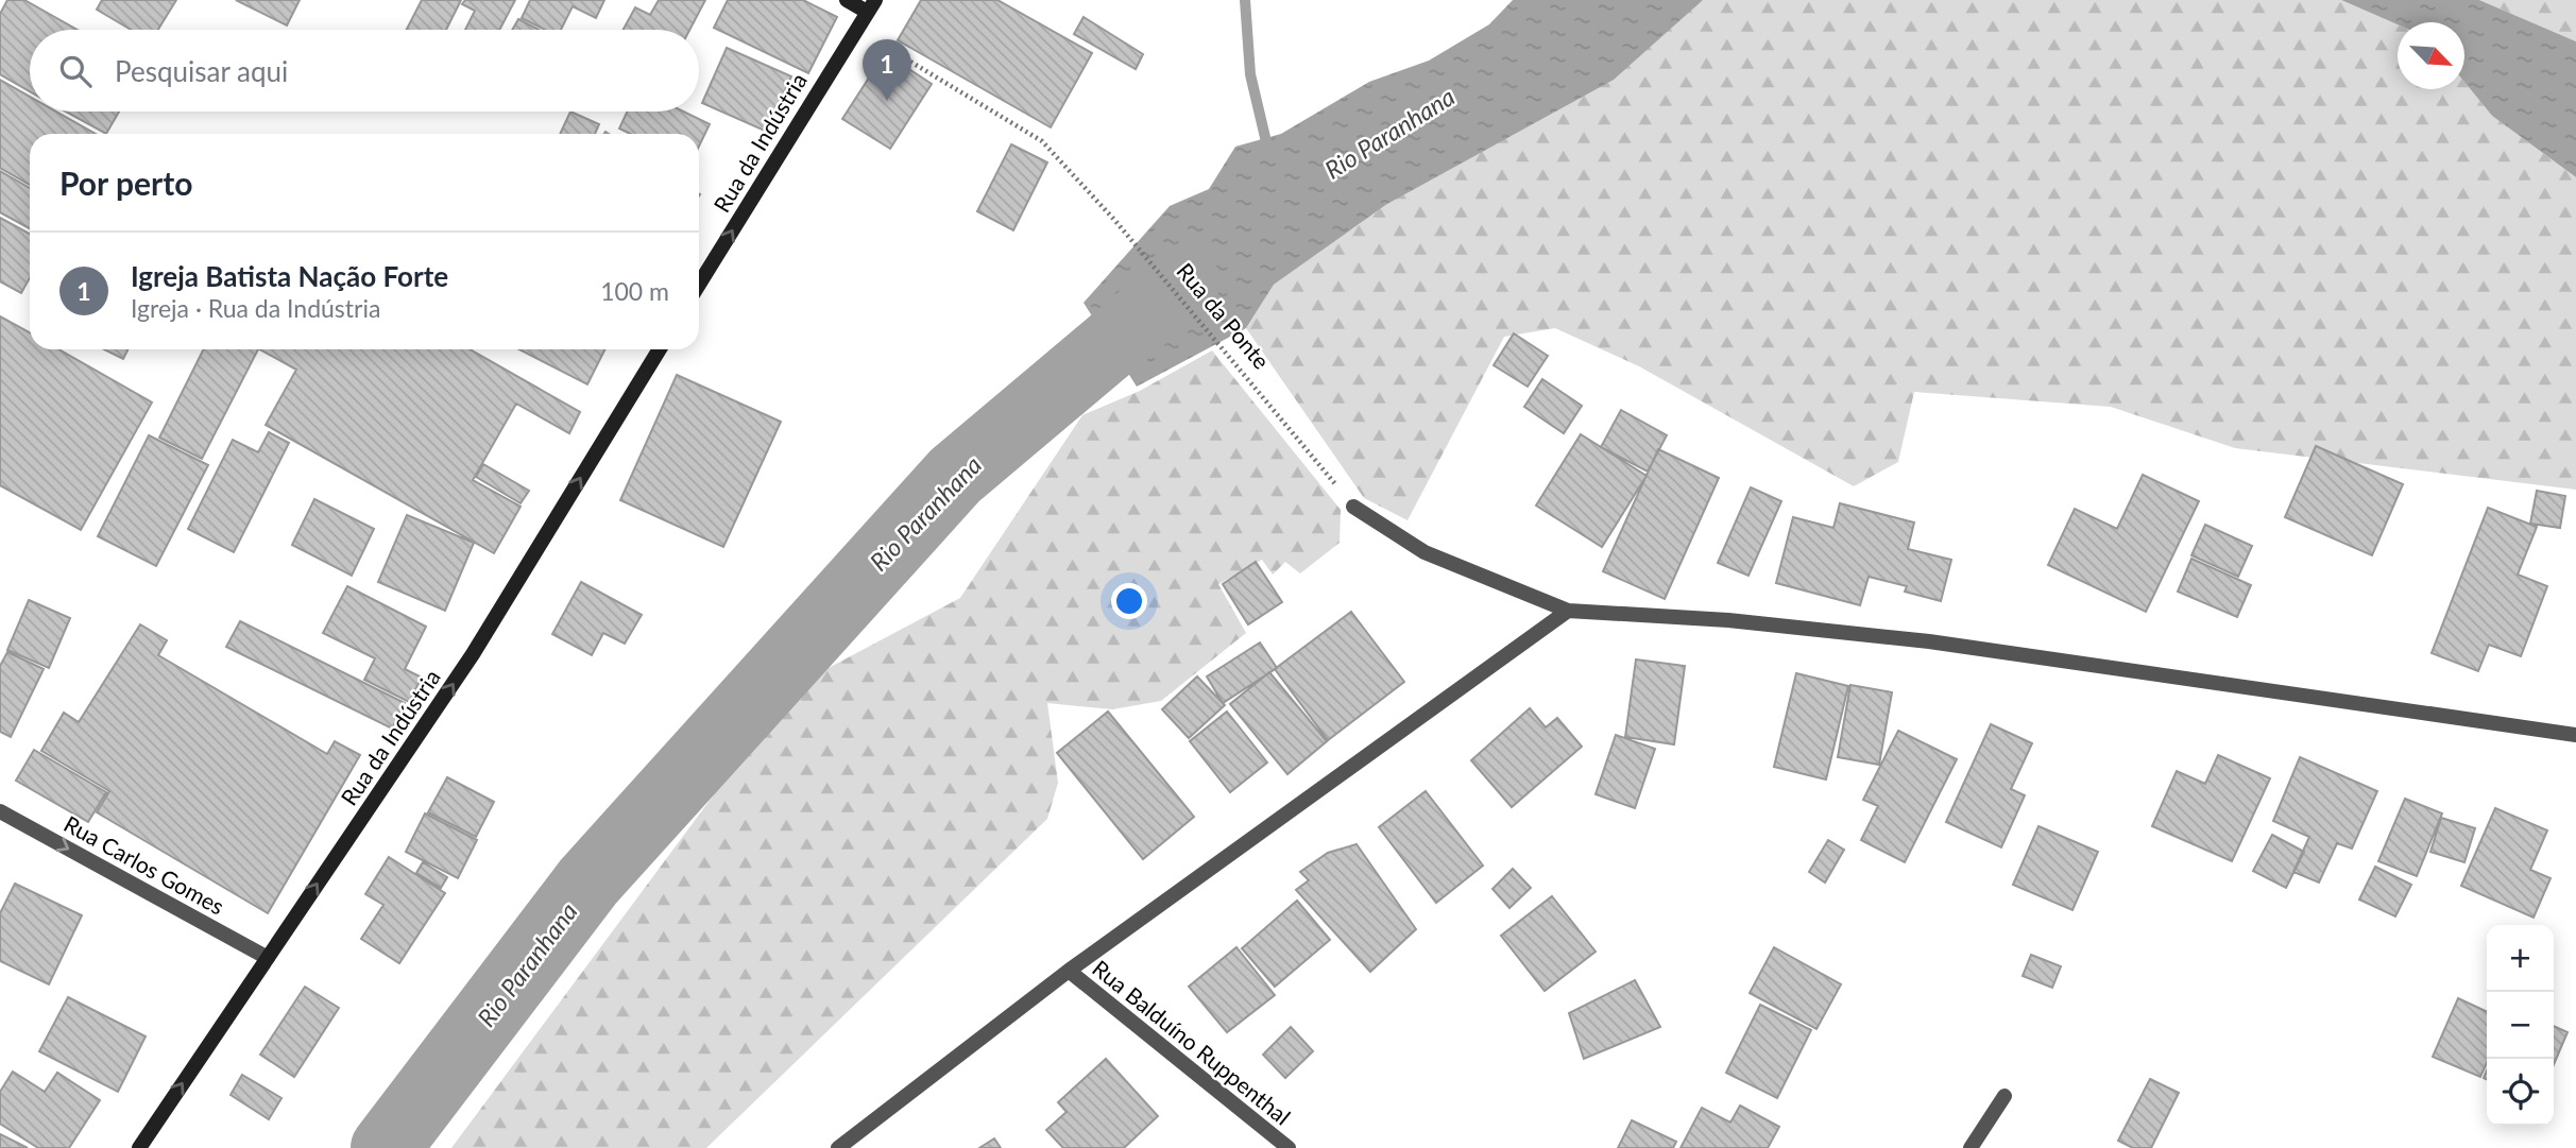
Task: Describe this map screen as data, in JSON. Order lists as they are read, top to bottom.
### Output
{
  "streets": {
    "main road": ["Rua da Indústria"],
    "street": ["Rua Carlos Gomes", "Rua Balduíno Ruppenthal"],
    "path": ["Rua da Ponte"]
  },
  "crossings": [
    ["Rua da Indústria", "Rua da Ponte"],
    ["Rua da Indústria", "Rua Carlos Gomes"]
  ],
  "one_way": ["Rua da Indústria", "Rua Carlos Gomes"],
  "water": ["Rio Paranhana"],
  "north": "bottom right",
  "page": {
    "search": "Pesquisar aqui",
    "pins": "1",
    "heading": "Por perto",
    "list": [
      {
        "mark": "1",
        "name": "Igreja Batista Nação Forte",
        "note": "Igreja · Rua da Indústria",
        "value": "100 m"
      }
    ],
    "map_buttons": ["+", "−"]
  }
}
